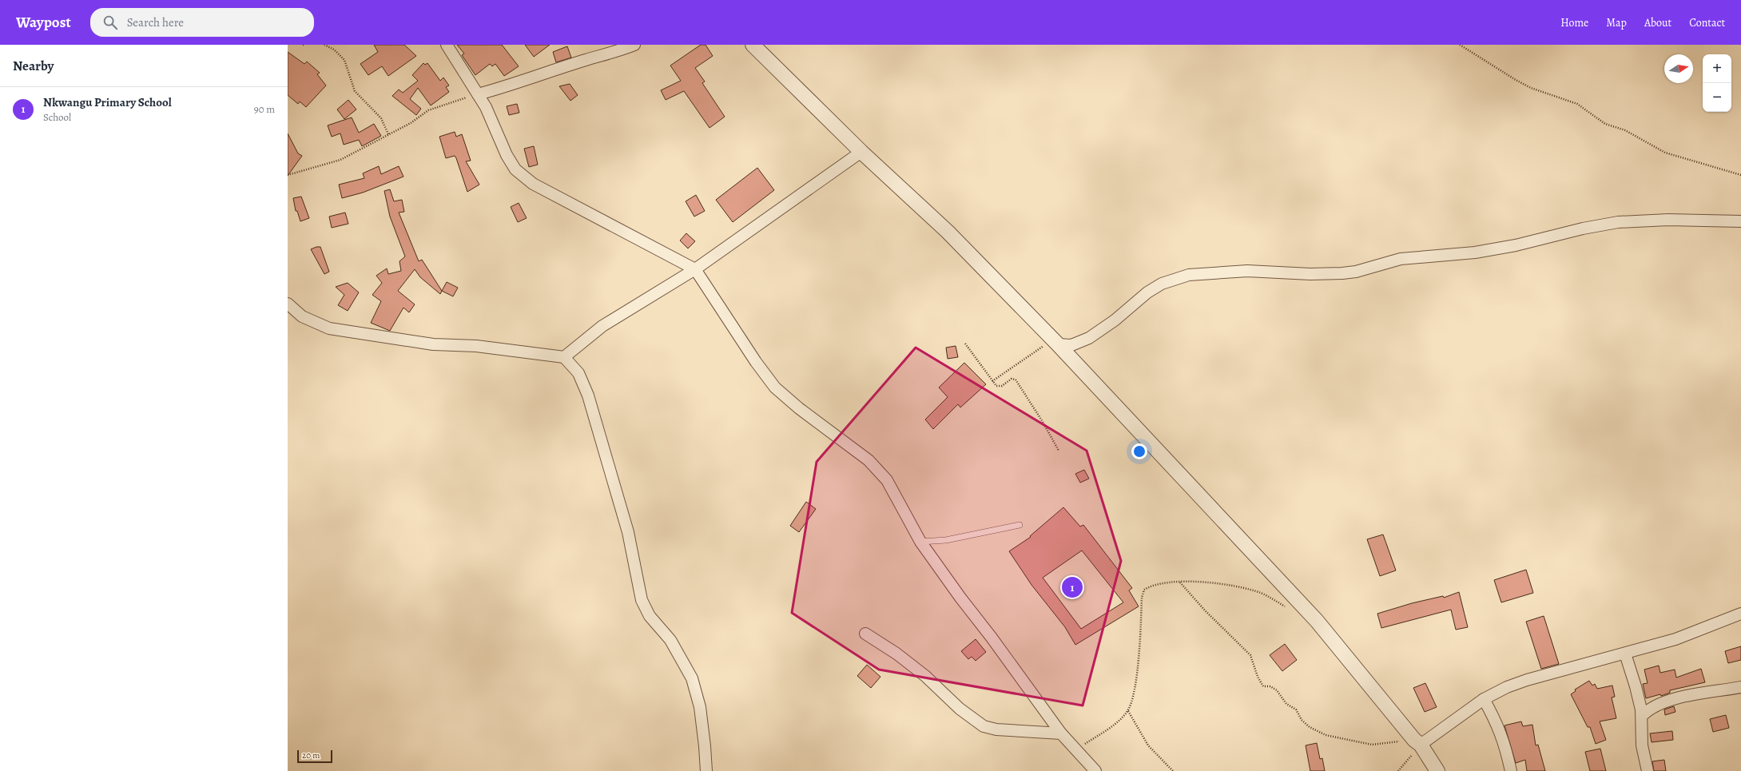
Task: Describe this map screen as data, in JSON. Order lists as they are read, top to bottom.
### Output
{
  "scale_bar": "20 m",
  "north": "right",
  "page": {
    "header": "Waypost",
    "search": "Search here",
    "nav": [
      "Home",
      "Map",
      "About",
      "Contact"
    ],
    "heading": "Nearby",
    "map_buttons": ["+", "−"],
    "list": [
      {
        "mark": "1",
        "name": "Nkwangu Primary School",
        "note": "School",
        "value": "90 m"
      }
    ],
    "pins": "1",
    "scale": "20 m"
  }
}
